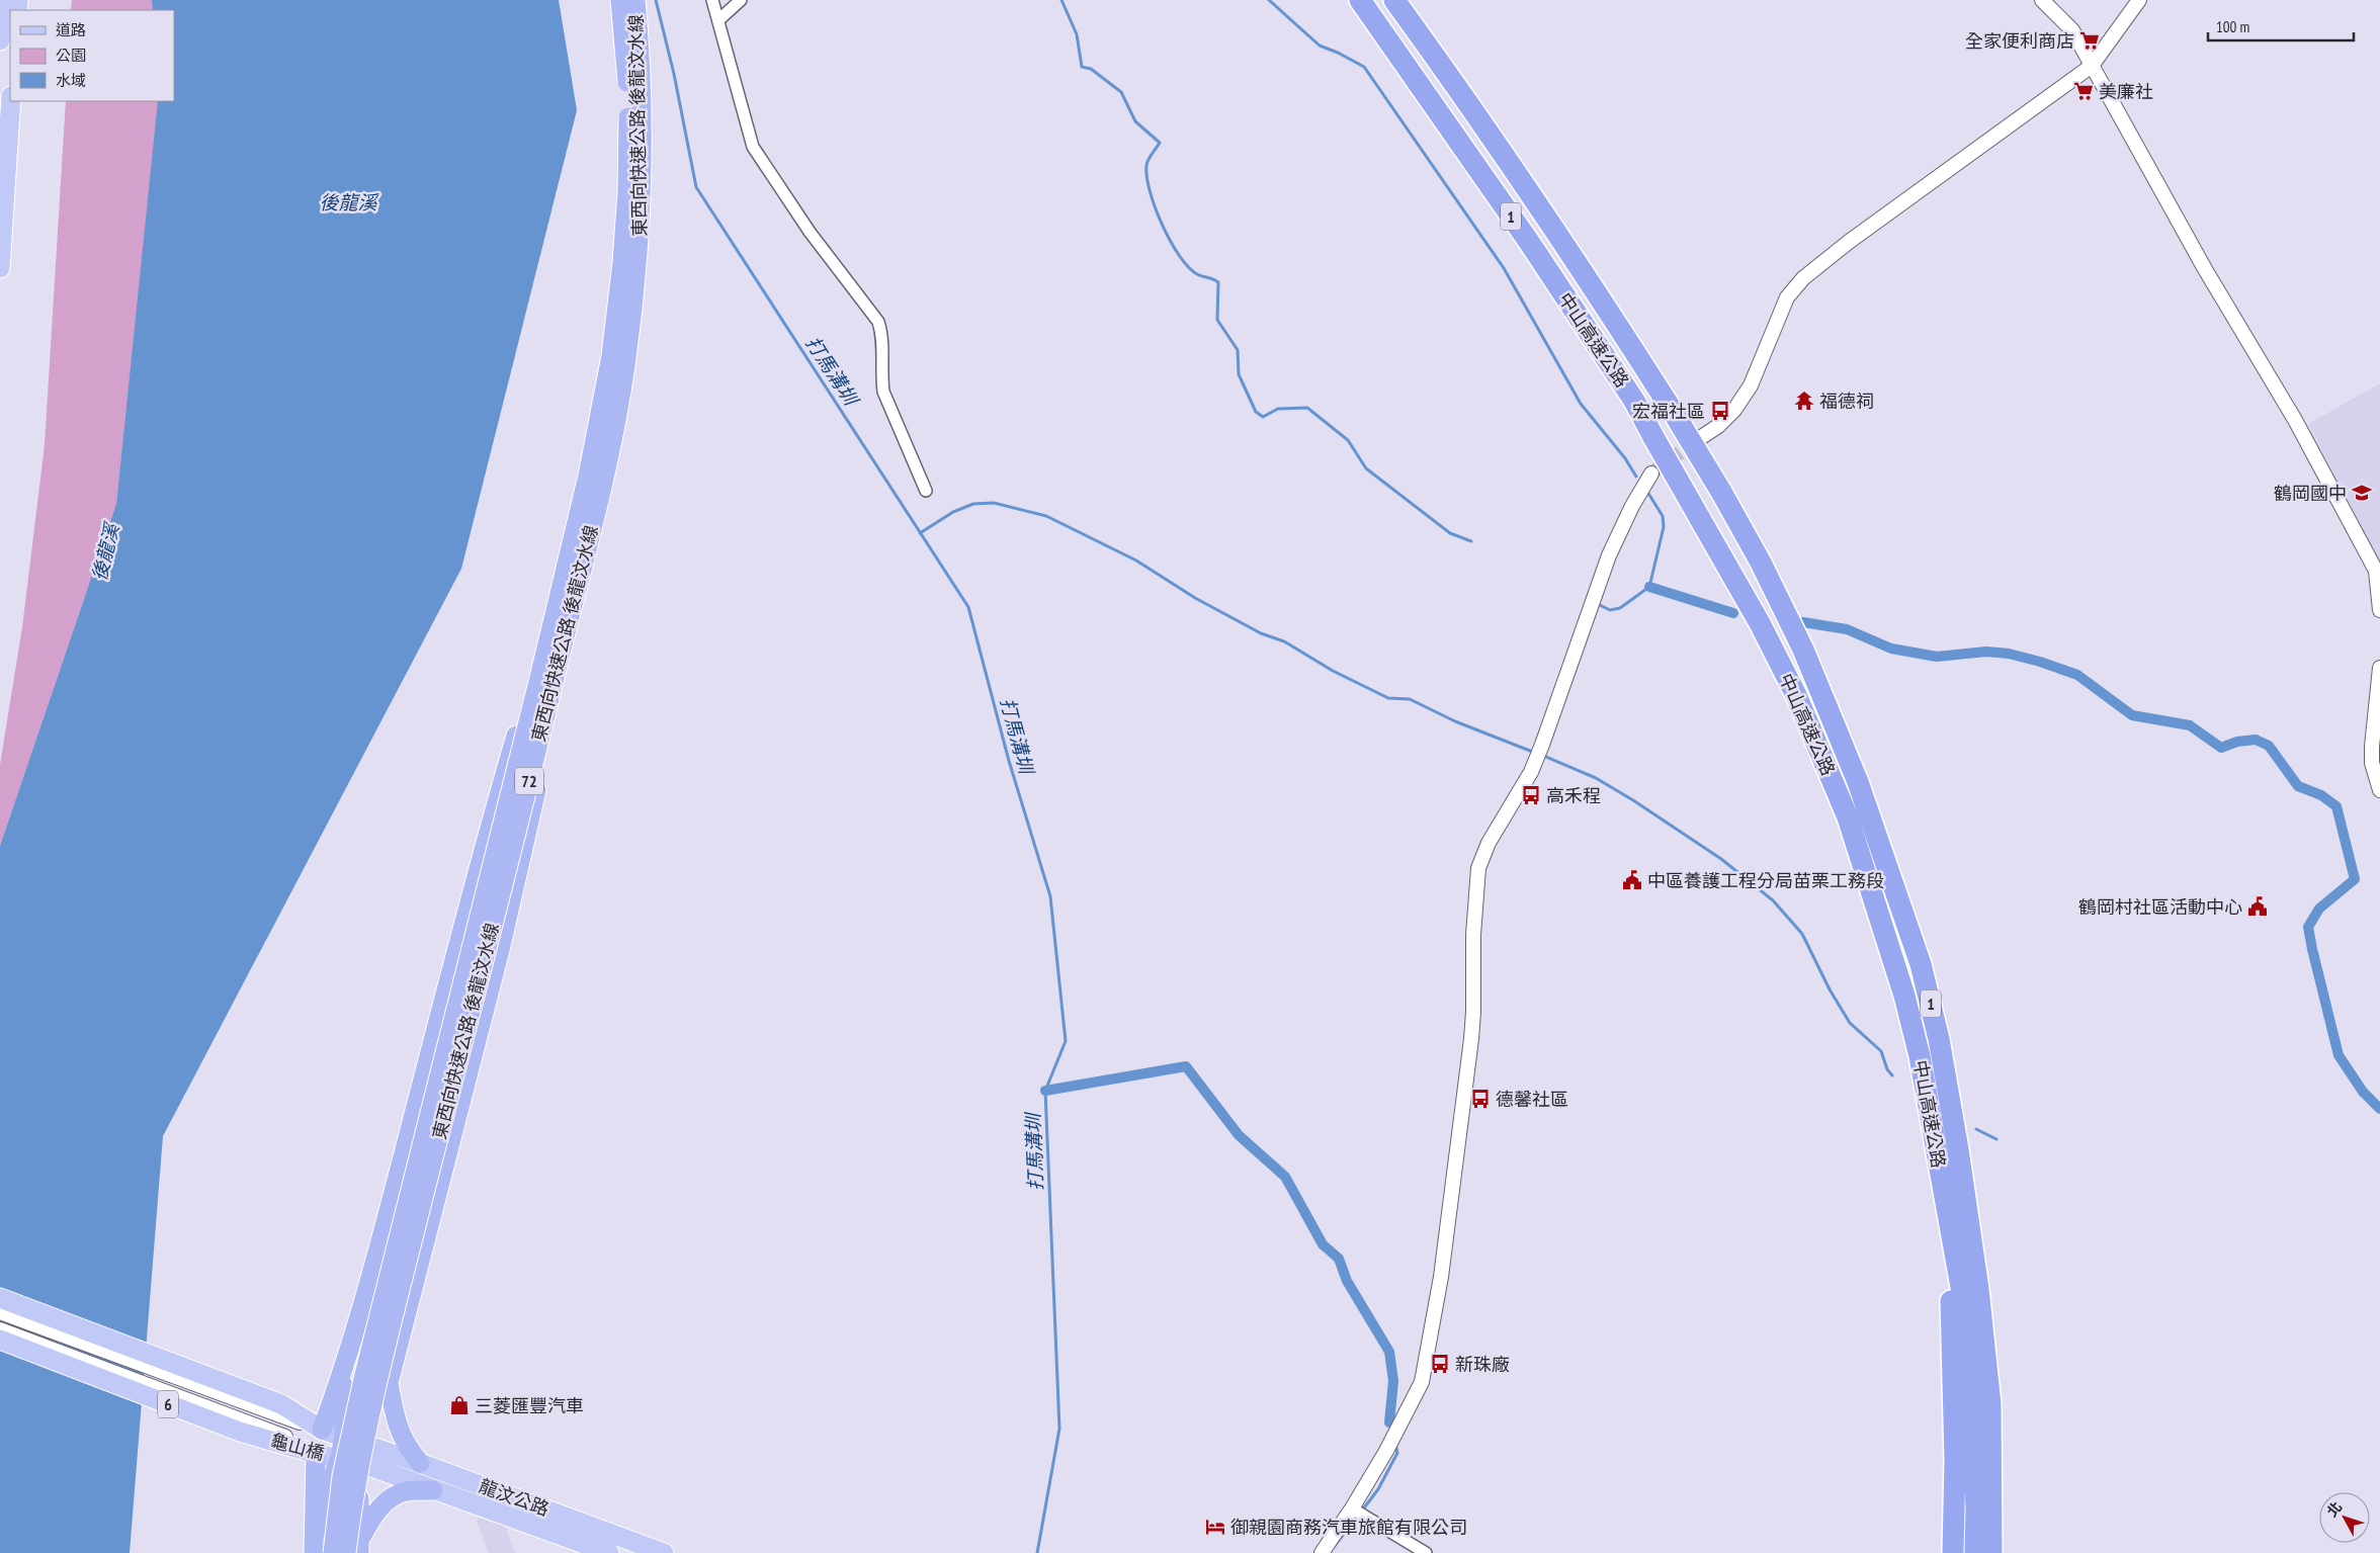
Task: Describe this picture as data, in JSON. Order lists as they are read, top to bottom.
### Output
{
  "streets": {
    "highway": [
      "東西向快速公路 後龍汶水線",
      "1",
      "中山高速公路",
      "72"
    ],
    "main road": ["6", "龜山橋", "龍汶公路"]
  },
  "crossings": [
    ["6", "龜山橋"],
    ["6", "龍汶公路"],
    ["龜山橋", "龍汶公路"]
  ],
  "water": ["後龍溪", "打馬溝圳"],
  "places": {
    "supermarket": ["全家便利商店", "美廉社"],
    "temple": ["福德祠"],
    "bus stop": [
      "宏福社區",
      "高禾程",
      "德馨社區",
      "新珠廠"
    ],
    "school or university": ["鶴岡國中"],
    "public building": ["中區養護工程分局苗栗工務段", "鶴岡村社區活動中心"],
    "shop": ["三菱匯豐汽車"],
    "hotel": ["御親園商務汽車旅館有限公司"]
  },
  "legend": ["道路", "公園", "水域"],
  "scale_bar": "100 m",
  "north": "top left"
}
